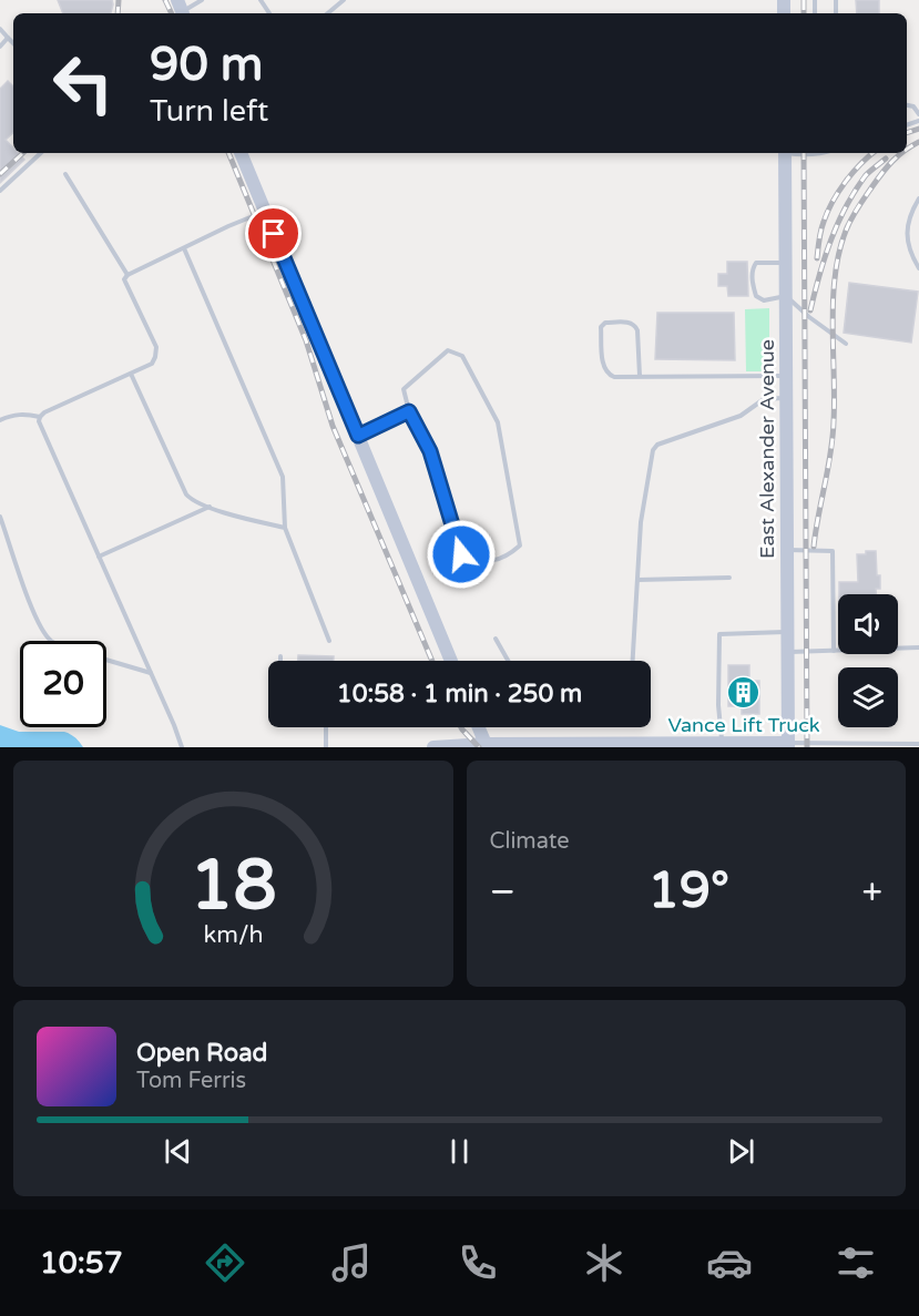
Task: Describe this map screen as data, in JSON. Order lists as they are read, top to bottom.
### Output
{
  "streets": {
    "street": ["East Alexander Avenue"]
  },
  "places": {
    "building": ["Vance Lift Truck"]
  },
  "page": {
    "turn": ["90 m", "Turn left"],
    "limit": "20",
    "trip": "10:58 · 1 min · 250 m",
    "tile": "Climate",
    "heat": ["−", "19°", "+"],
    "song": ["Open Road", "Tom Ferris"],
    "tabs": "10:57",
    "gauge": ["18", "km/h"]
  }
}
